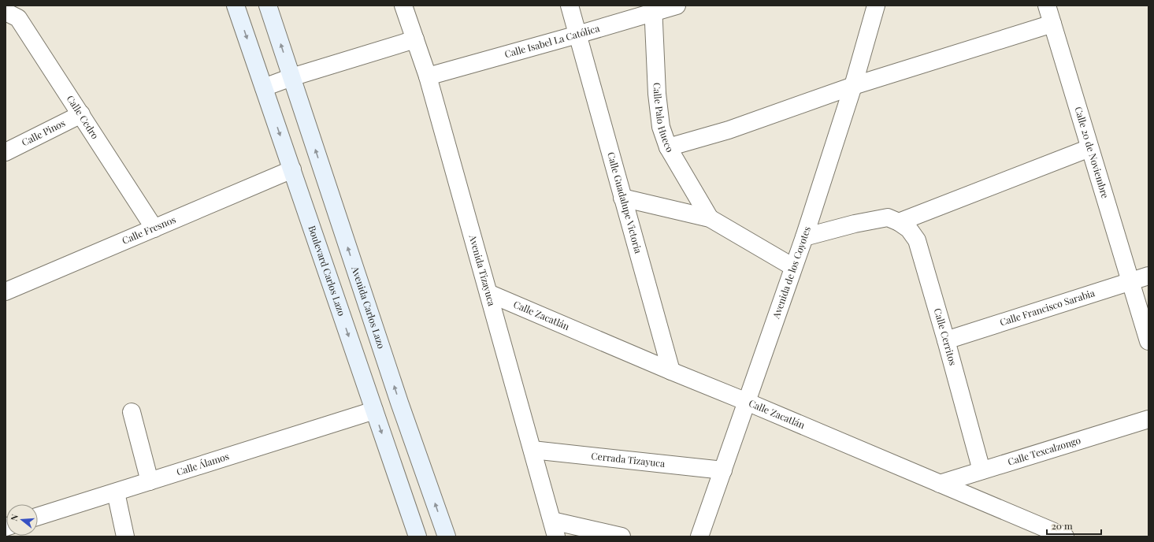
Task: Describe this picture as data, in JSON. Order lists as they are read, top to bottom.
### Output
{
  "streets": {
    "main road": ["Boulevard Carlos Lazo", "Avenida Carlos Lazo"],
    "street": [
      "Calle Isabel La Católica",
      "Calle Palo Hueco",
      "Calle Cedro",
      "Calle Pinos",
      "Calle 20 de Noviembre",
      "Calle Guadalupe Victoria",
      "Calle Fresnos",
      "Avenida Tizayuca",
      "Avenida de los Coyotes",
      "Calle Francisco Sarabia",
      "Calle Zacatlán",
      "Calle Cerritos",
      "Calle Texcalzongo",
      "Cerrada Tizayuca",
      "Calle Álamos"
    ]
  },
  "crossings": [
    ["Calle Isabel La Católica", "Calle Palo Hueco"],
    ["Calle Isabel La Católica", "Calle Guadalupe Victoria"],
    ["Calle Isabel La Católica", "Avenida Tizayuca"],
    ["Calle Cedro", "Calle Pinos"],
    ["Calle Cedro", "Calle Fresnos"],
    ["Calle 20 de Noviembre", "Calle Francisco Sarabia"],
    ["Calle Guadalupe Victoria", "Calle Zacatlán"],
    ["Calle Fresnos", "Boulevard Carlos Lazo"],
    ["Avenida Tizayuca", "Calle Zacatlán"],
    ["Avenida Tizayuca", "Cerrada Tizayuca"],
    ["Boulevard Carlos Lazo", "Calle Álamos"],
    ["Avenida de los Coyotes", "Calle Zacatlán"],
    ["Avenida de los Coyotes", "Cerrada Tizayuca"],
    ["Calle Francisco Sarabia", "Calle Cerritos"],
    ["Calle Zacatlán", "Calle Texcalzongo"],
    ["Calle Cerritos", "Calle Texcalzongo"]
  ],
  "one_way": ["Boulevard Carlos Lazo", "Avenida Carlos Lazo"],
  "scale_bar": "20 m",
  "north": "left"
}
